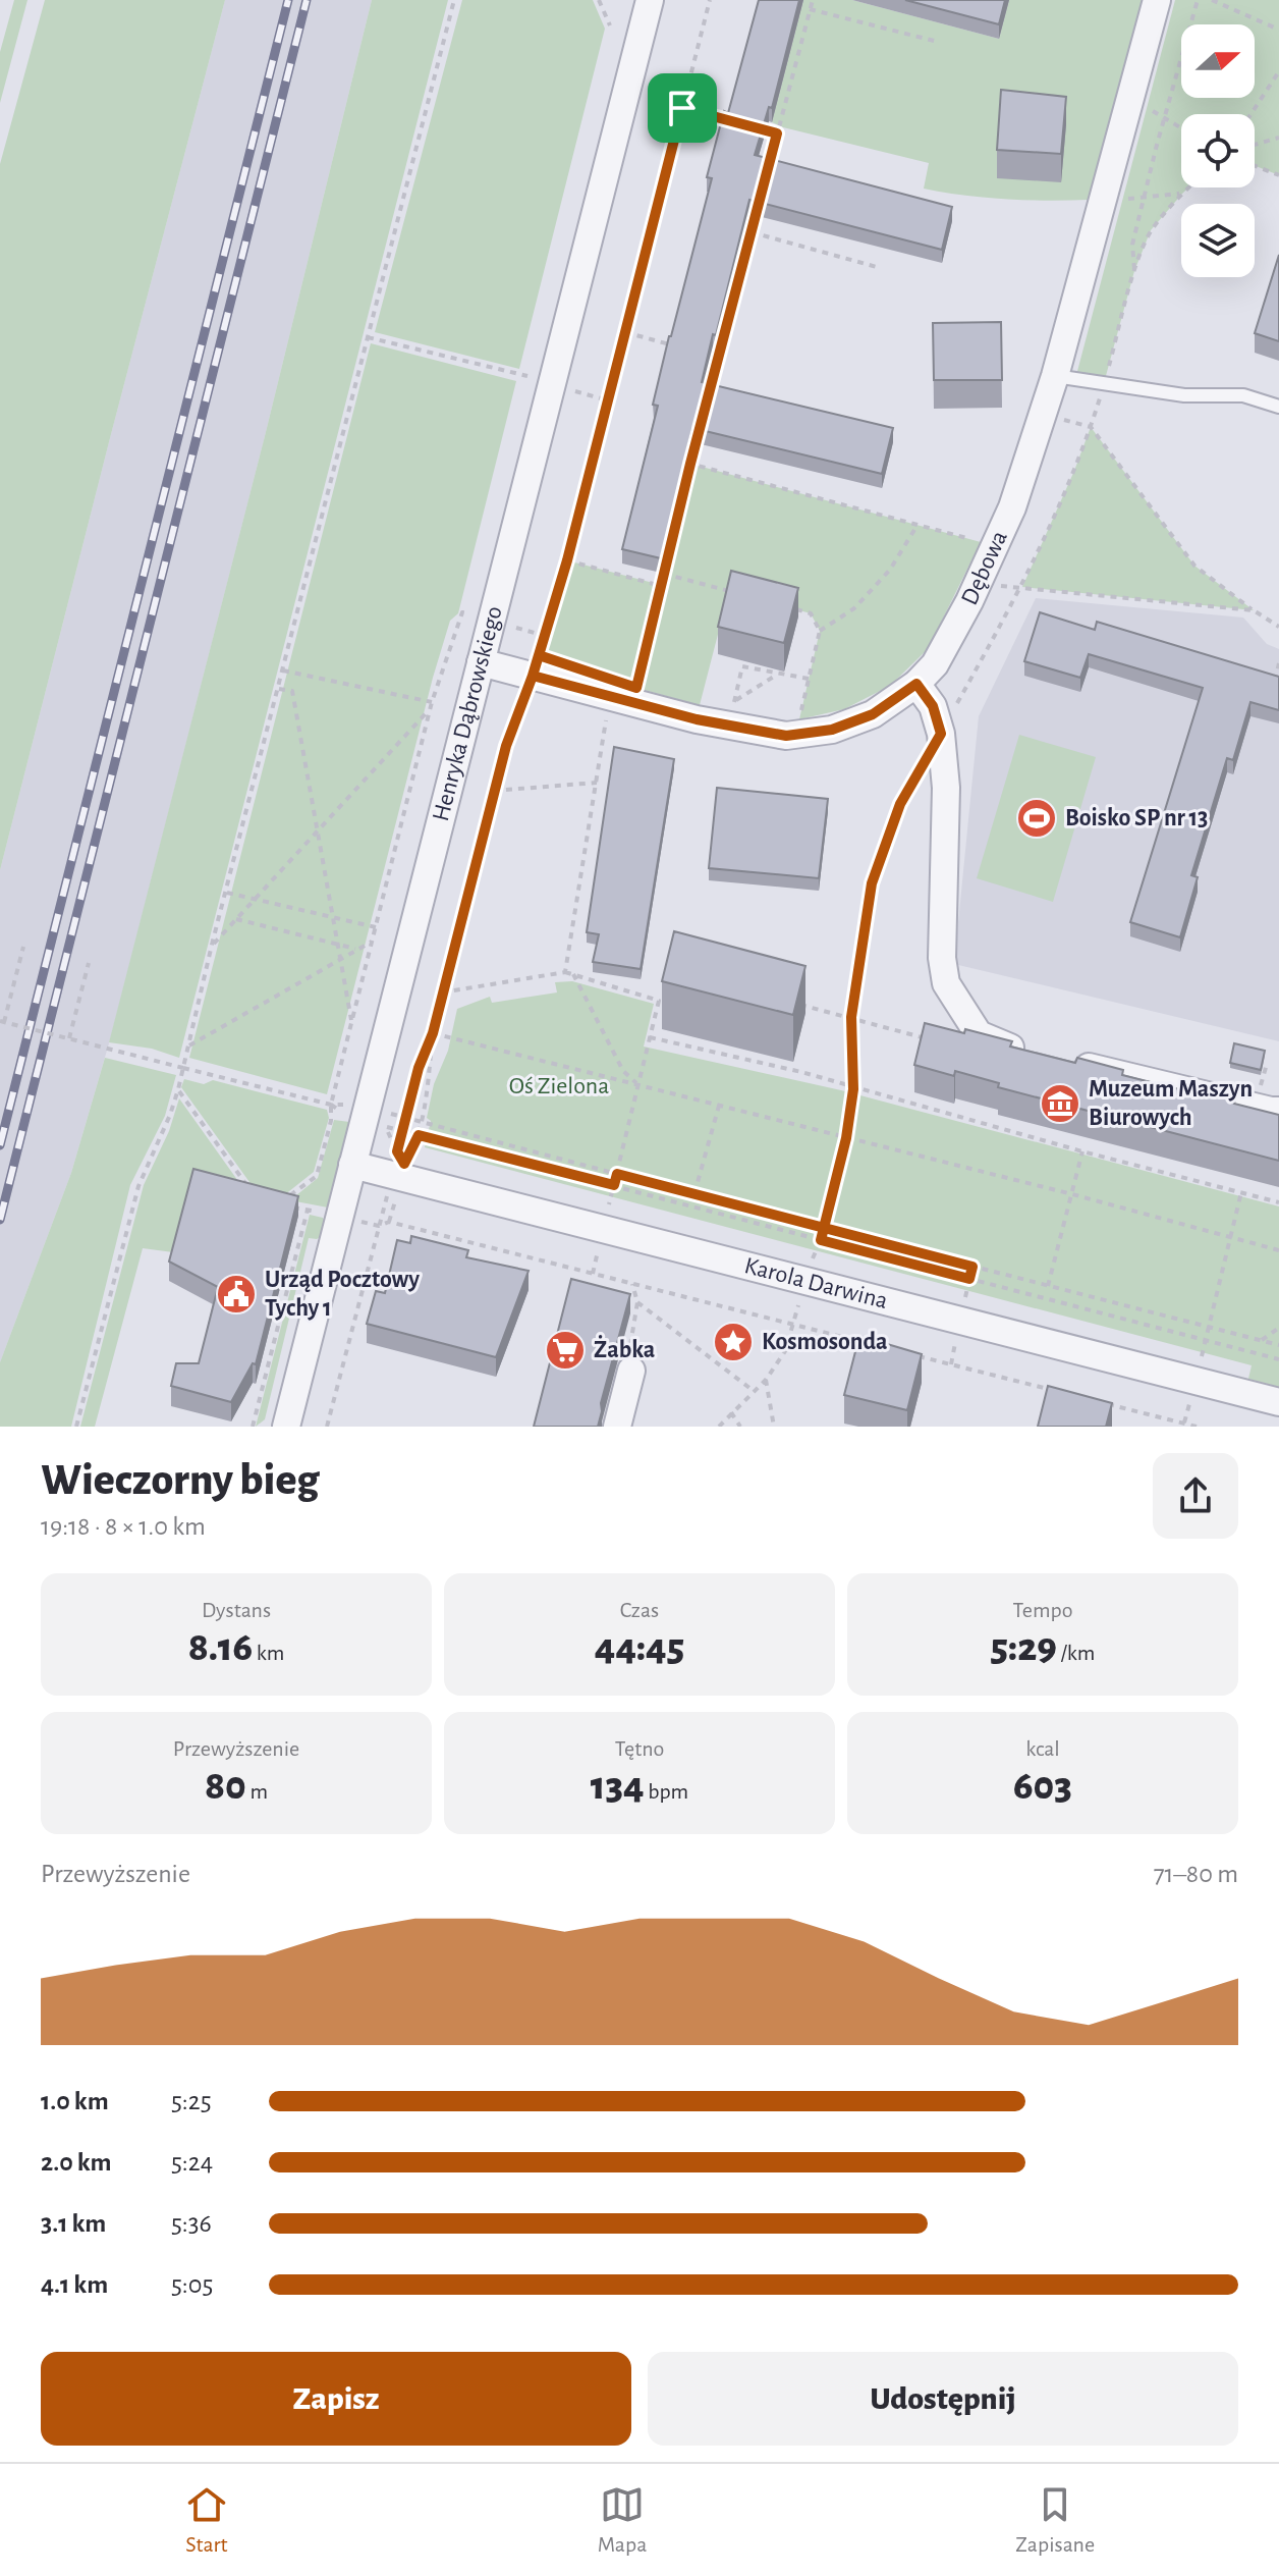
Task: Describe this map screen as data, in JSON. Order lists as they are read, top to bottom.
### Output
{
  "streets": {
    "street": ["Dębowa", "Henryka Dąbrowskiego", "Karola Darwina"]
  },
  "crossings": [
    ["Dębowa", "Henryka Dąbrowskiego"],
    ["Henryka Dąbrowskiego", "Karola Darwina"]
  ],
  "parks": ["Oś Zielona"],
  "places": {
    "sports": ["Boisko SP nr 13"],
    "museum": ["Muzeum Maszyn Biurowych"],
    "public building": ["Urząd Pocztowy Tychy 1"],
    "place": ["Kosmosonda"],
    "supermarket": ["Żabka"]
  },
  "north": "right",
  "page": {
    "heading": ["Wieczorny bieg", "19:18 · 8 × 1.0 km"],
    "stats": [
      ["Dystans", "8.16 km"],
      ["Czas", "44:45"],
      ["Tempo", "5:29 /km"],
      ["Przewyższenie", "80 m"],
      ["Tętno", "134 bpm"],
      ["kcal", "603"]
    ],
    "chart": ["Przewyższenie", "71–80 m"],
    "list": [
      {
        "name": "1.0 km",
        "note": "5:25"
      },
      {
        "name": "2.0 km",
        "note": "5:24"
      },
      {
        "name": "3.1 km",
        "note": "5:36"
      },
      {
        "name": "4.1 km",
        "note": "5:05"
      }
    ],
    "buttons": ["Zapisz", "Udostępnij"],
    "tabs": ["Start", "Mapa", "Zapisane"]
  }
}
